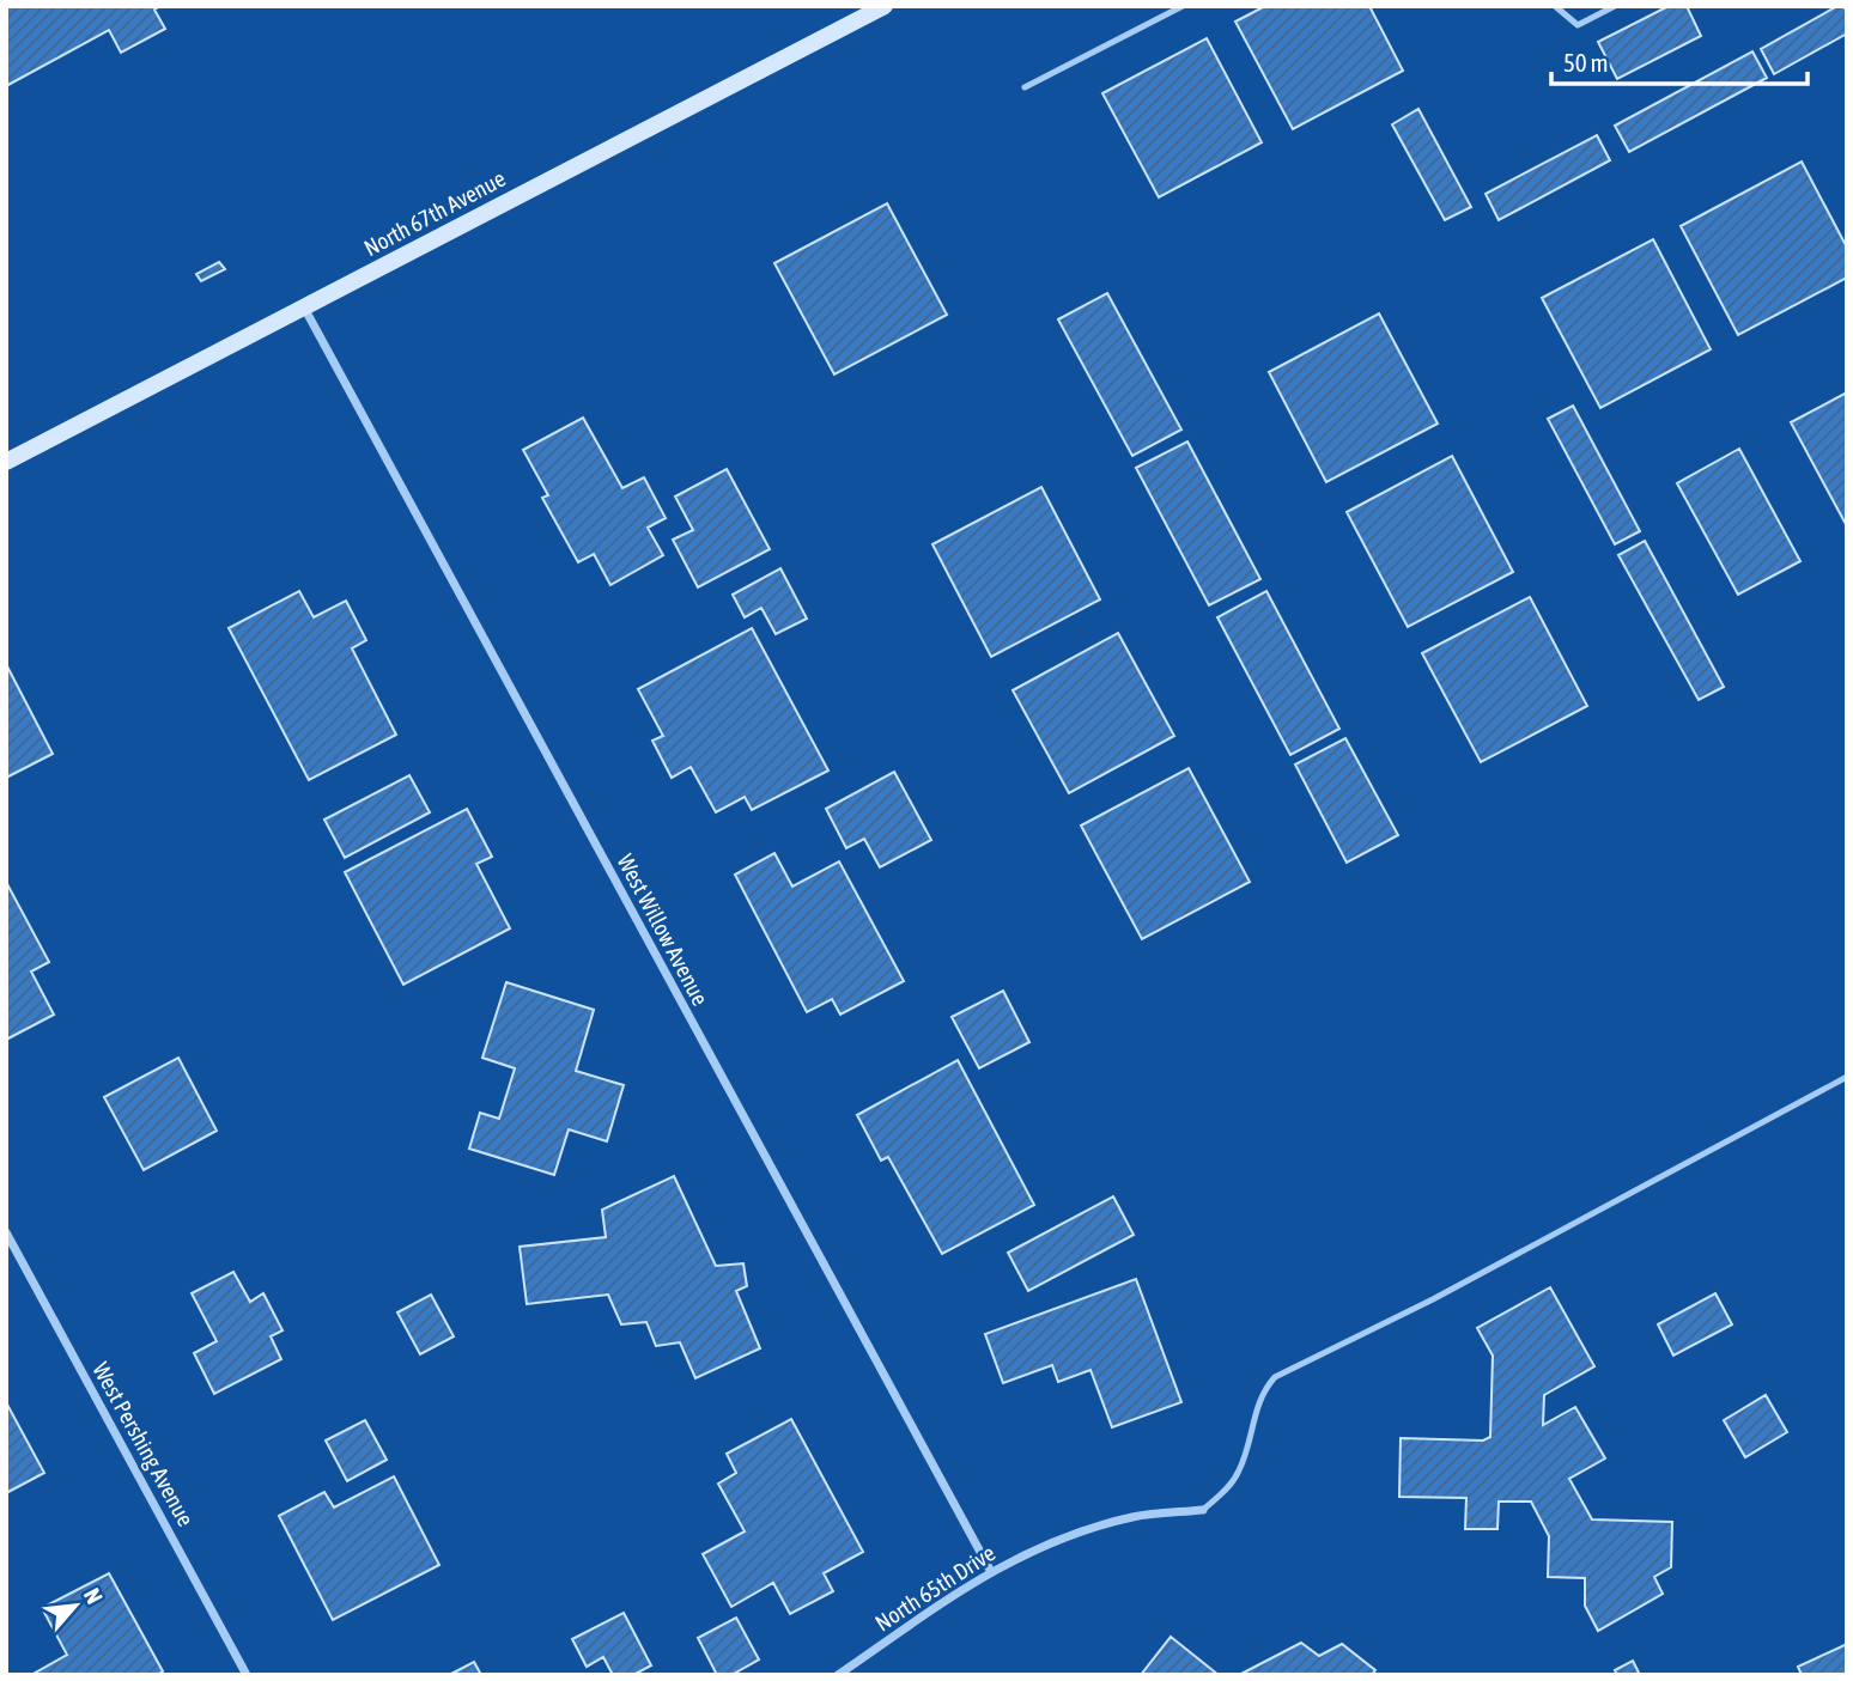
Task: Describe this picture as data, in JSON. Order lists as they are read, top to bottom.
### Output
{
  "streets": {
    "main road": ["North 67th Avenue"],
    "street": ["West Willow Avenue", "West Pershing Avenue", "North 65th Drive"]
  },
  "crossings": [
    ["North 67th Avenue", "West Willow Avenue"],
    ["West Willow Avenue", "North 65th Drive"]
  ],
  "scale_bar": "50 m",
  "north": "top right"
}
